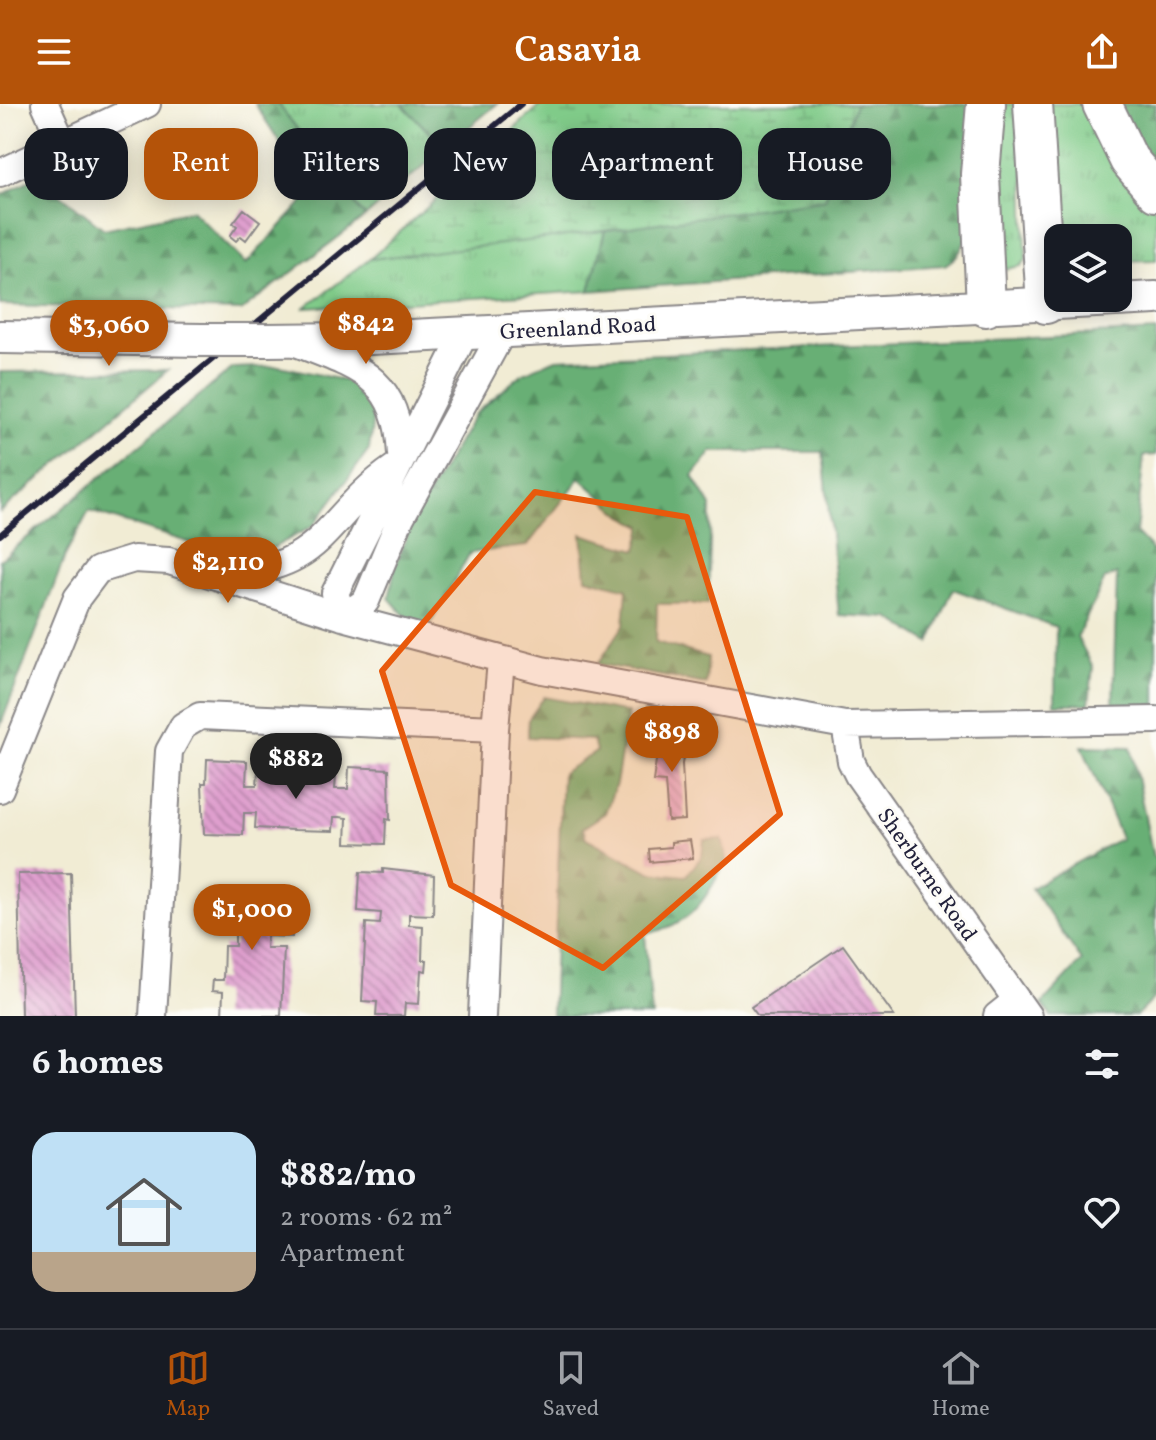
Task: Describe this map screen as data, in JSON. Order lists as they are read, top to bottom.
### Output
{
  "streets": {
    "main road": ["Greenland Road"],
    "street": ["Sherburne Road"]
  },
  "page": {
    "header": "Casavia",
    "chip": [
      "Buy",
      "Rent",
      "Filters",
      "New",
      "Apartment",
      "House"
    ],
    "price": [
      "$842",
      "$3,060",
      "$2,110",
      "$898",
      "$882",
      "$1,000"
    ],
    "heading": "6 homes",
    "list": [
      {
        "name": "$882/mo",
        "note": "2 rooms · 62 m² · Apartment"
      }
    ],
    "tabs": ["Map", "Saved", "Home"]
  }
}
